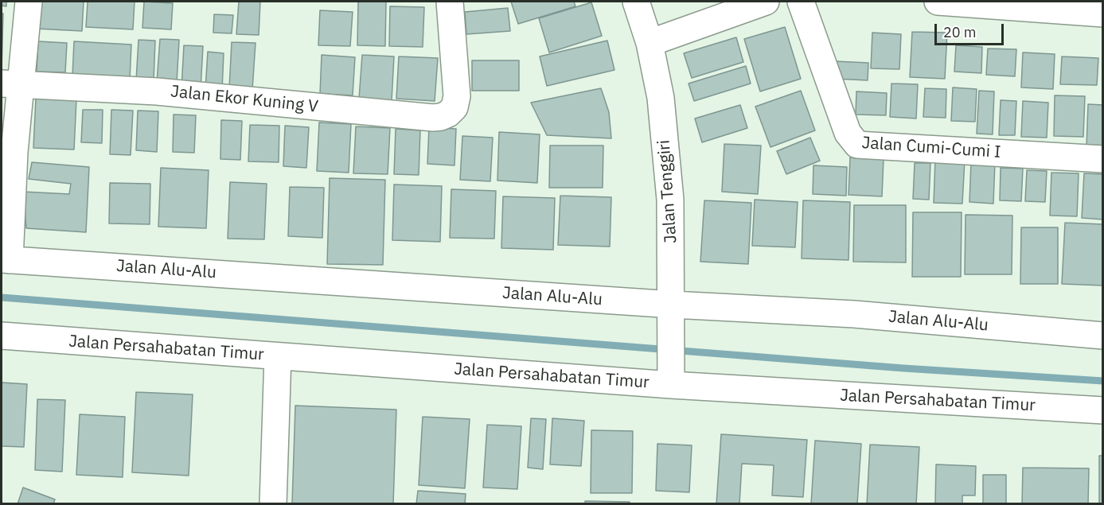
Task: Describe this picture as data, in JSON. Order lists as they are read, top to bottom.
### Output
{
  "streets": {
    "street": [
      "Jalan Ekor Kuning V",
      "Jalan Cumi-Cumi I",
      "Jalan Tenggiri",
      "Jalan Alu-Alu",
      "Jalan Persahabatan Timur"
    ]
  },
  "crossings": [
    ["Jalan Tenggiri", "Jalan Alu-Alu"],
    ["Jalan Tenggiri", "Jalan Persahabatan Timur"]
  ],
  "scale_bar": "20 m"
}
